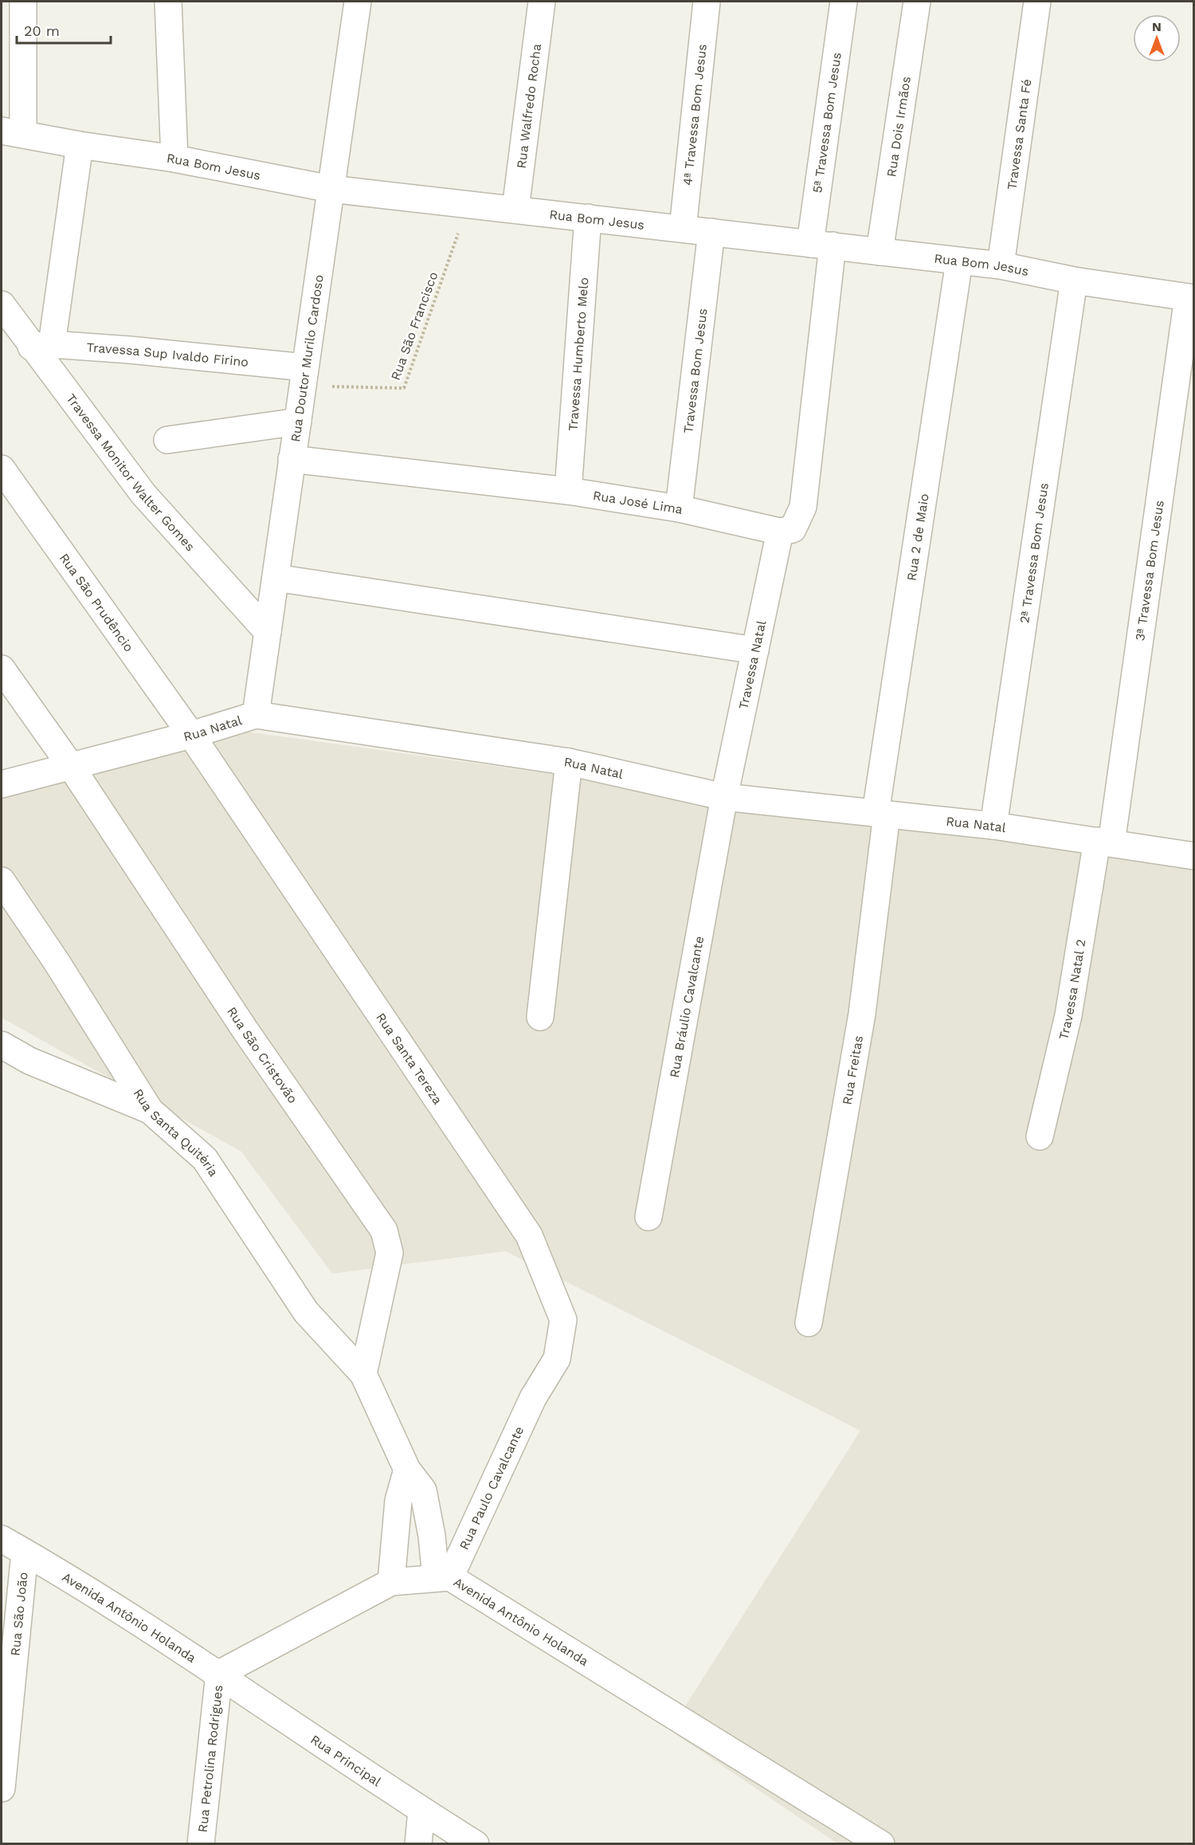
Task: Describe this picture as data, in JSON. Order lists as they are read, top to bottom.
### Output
{
  "streets": {
    "street": [
      "Rua Walfredo Rocha",
      "4ª Travessa Bom Jesus",
      "5ª Travessa Bom Jesus",
      "Rua Dois Irmãos",
      "Travessa Santa Fé",
      "Rua Bom Jesus",
      "Travessa Sup Ivaldo Firino",
      "Travessa Humberto Melo",
      "Rua Doutor Murilo Cardoso",
      "Travessa Bom Jesus",
      "Travessa Monitor Walter Gomes",
      "Rua José Lima",
      "Rua 2 de Maio",
      "2ª Travessa Bom Jesus",
      "3ª Travessa Bom Jesus",
      "Rua São Prudêncio",
      "Travessa Natal",
      "Rua Natal",
      "Travessa Natal 2",
      "Rua Bráulio Cavalcante",
      "Rua São Cristovão",
      "Rua Santa Tereza",
      "Rua Freitas",
      "Rua Santa Quitéria",
      "Rua Paulo Cavalcante",
      "Rua São João",
      "Avenida Antônio Holanda",
      "Rua Petrolina Rodrigues",
      "Rua Principal"
    ],
    "path": ["Rua São Francisco"]
  },
  "crossings": [
    ["Rua Walfredo Rocha", "Rua Bom Jesus"],
    ["4ª Travessa Bom Jesus", "Rua Bom Jesus"],
    ["5ª Travessa Bom Jesus", "Rua Bom Jesus"],
    ["5ª Travessa Bom Jesus", "Rua José Lima"],
    ["5ª Travessa Bom Jesus", "Travessa Natal"],
    ["Rua Dois Irmãos", "Rua Bom Jesus"],
    ["Travessa Santa Fé", "Rua Bom Jesus"],
    ["Rua Bom Jesus", "Rua São Francisco"],
    ["Rua Bom Jesus", "Travessa Humberto Melo"],
    ["Rua Bom Jesus", "Rua Doutor Murilo Cardoso"],
    ["Rua Bom Jesus", "Travessa Bom Jesus"],
    ["Rua Bom Jesus", "Rua 2 de Maio"],
    ["Rua Bom Jesus", "2ª Travessa Bom Jesus"],
    ["Rua Bom Jesus", "3ª Travessa Bom Jesus"],
    ["Rua São Francisco", "Travessa Sup Ivaldo Firino"],
    ["Rua São Francisco", "Rua Doutor Murilo Cardoso"],
    ["Travessa Sup Ivaldo Firino", "Rua Doutor Murilo Cardoso"],
    ["Travessa Sup Ivaldo Firino", "Travessa Monitor Walter Gomes"],
    ["Travessa Humberto Melo", "Rua José Lima"],
    ["Rua Doutor Murilo Cardoso", "Travessa Monitor Walter Gomes"],
    ["Rua Doutor Murilo Cardoso", "Rua José Lima"],
    ["Rua Doutor Murilo Cardoso", "Rua Natal"],
    ["Travessa Bom Jesus", "Rua José Lima"],
    ["Rua José Lima", "Travessa Natal"],
    ["Rua 2 de Maio", "Rua Natal"],
    ["Rua 2 de Maio", "Rua Freitas"],
    ["2ª Travessa Bom Jesus", "Rua Natal"],
    ["3ª Travessa Bom Jesus", "Rua Natal"],
    ["3ª Travessa Bom Jesus", "Travessa Natal 2"],
    ["Rua São Prudêncio", "Rua Natal"],
    ["Rua São Prudêncio", "Rua Santa Tereza"],
    ["Travessa Natal", "Rua Natal"],
    ["Travessa Natal", "Rua Bráulio Cavalcante"],
    ["Rua Natal", "Travessa Natal 2"],
    ["Rua Natal", "Rua Bráulio Cavalcante"],
    ["Rua Natal", "Rua São Cristovão"],
    ["Rua Natal", "Rua Santa Tereza"],
    ["Rua Natal", "Rua Freitas"],
    ["Rua São Cristovão", "Rua Santa Quitéria"],
    ["Rua Santa Tereza", "Rua Paulo Cavalcante"],
    ["Rua Paulo Cavalcante", "Avenida Antônio Holanda"],
    ["Rua São João", "Avenida Antônio Holanda"],
    ["Avenida Antônio Holanda", "Rua Petrolina Rodrigues"],
    ["Avenida Antônio Holanda", "Rua Principal"],
    ["Rua Petrolina Rodrigues", "Rua Principal"]
  ],
  "scale_bar": "20 m",
  "north": "top"
}
